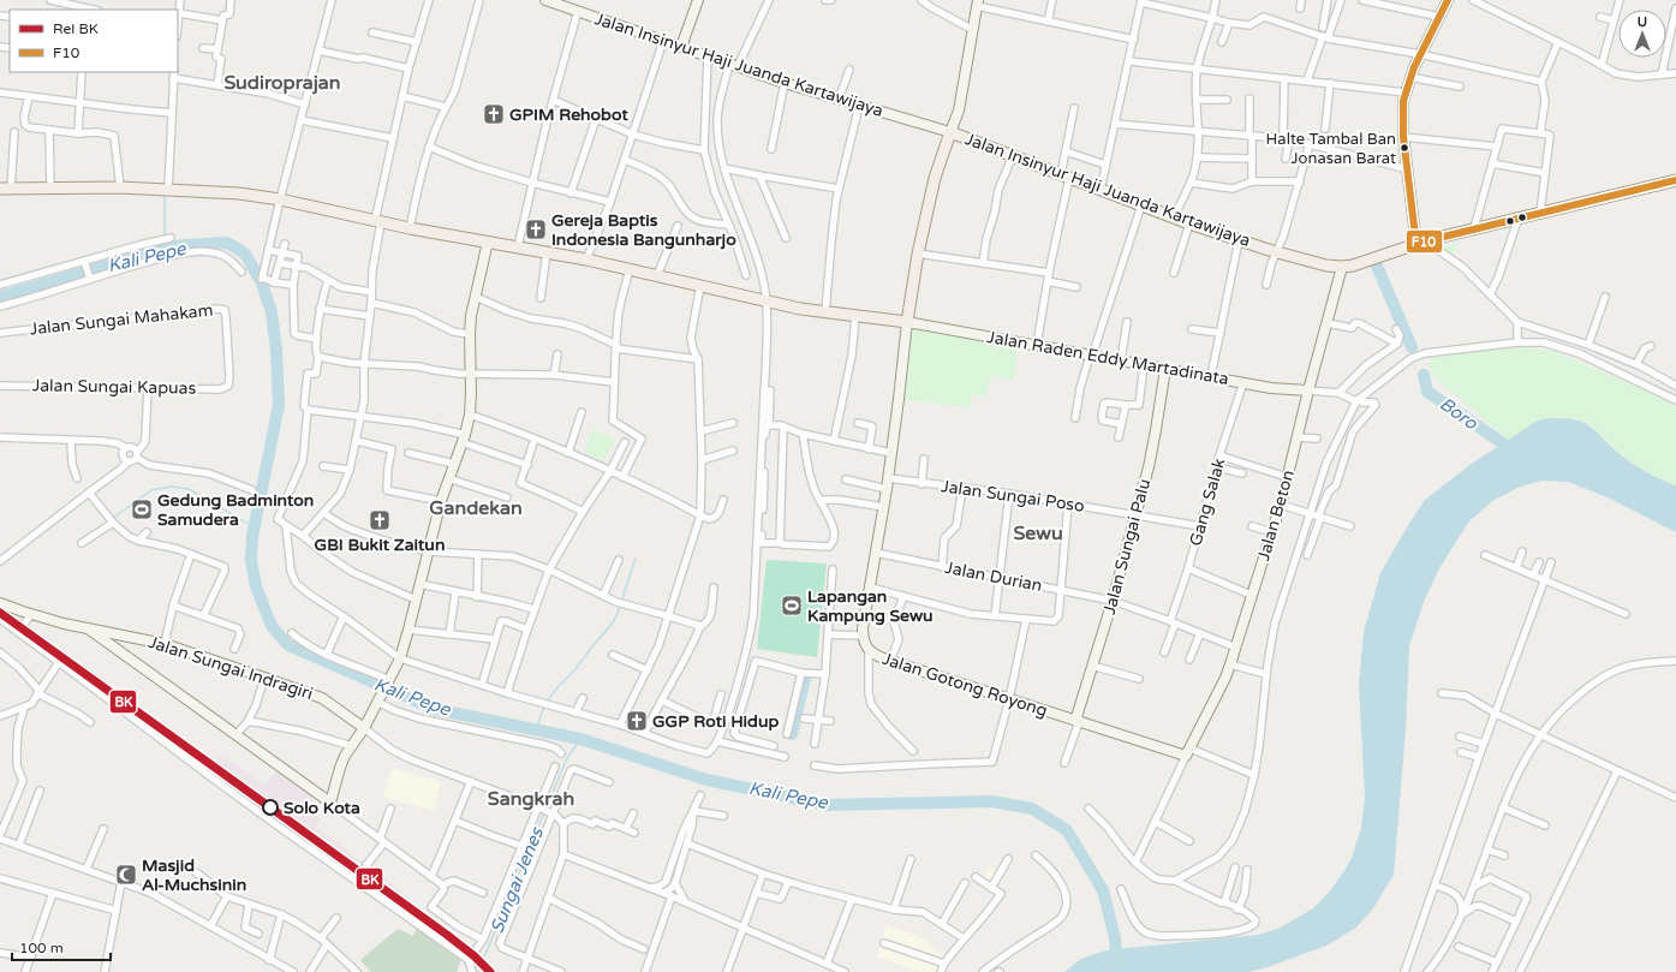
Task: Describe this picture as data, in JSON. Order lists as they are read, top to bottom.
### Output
{
  "streets": {
    "main road": [
      "Jalan Insinyur Haji Juanda Kartawijaya",
      "Jalan Raden Eddy Martadinata",
      "Jalan Beton",
      "Jalan Sungai Palu",
      "Jalan Sungai Indragiri",
      "Jalan Gotong Royong"
    ],
    "street": [
      "Jalan Sungai Mahakam",
      "Jalan Sungai Kapuas",
      "Jalan Sungai Poso",
      "Gang Salak",
      "Jalan Durian"
    ]
  },
  "crossings": [
    ["Jalan Insinyur Haji Juanda Kartawijaya", "Jalan Beton"],
    ["Jalan Sungai Mahakam", "Jalan Sungai Kapuas"],
    ["Jalan Raden Eddy Martadinata", "Gang Salak"],
    ["Jalan Raden Eddy Martadinata", "Jalan Beton"],
    ["Jalan Raden Eddy Martadinata", "Jalan Sungai Palu"],
    ["Jalan Sungai Poso", "Gang Salak"],
    ["Jalan Sungai Poso", "Jalan Sungai Palu"],
    ["Gang Salak", "Jalan Durian"],
    ["Jalan Beton", "Jalan Durian"],
    ["Jalan Beton", "Jalan Gotong Royong"],
    ["Jalan Sungai Palu", "Jalan Durian"],
    ["Jalan Sungai Palu", "Jalan Gotong Royong"]
  ],
  "districts": [
    "Sudiroprajan",
    "Gandekan",
    "Sewu",
    "Sangkrah"
  ],
  "water": ["Kali Pepe", "Boro", "Sungai Jenes"],
  "places": {
    "church": [
      "GPIM Rehobot",
      "Gereja Baptis Indonesia Bangunharjo",
      "GBI Bukit Zaitun",
      "GGP Roti Hidup"
    ],
    "other": ["Halte Tambal Ban Jonasan Barat", "Solo Kota"],
    "sports": ["Gedung Badminton Samudera", "Lapangan Kampung Sewu"],
    "mosque": ["Masjid Al-Muchsinin"]
  },
  "lines": ["transit line F10", "rail line BK"],
  "legend": ["Rel BK", "F10"],
  "scale_bar": "100 m",
  "north": "top"
}
